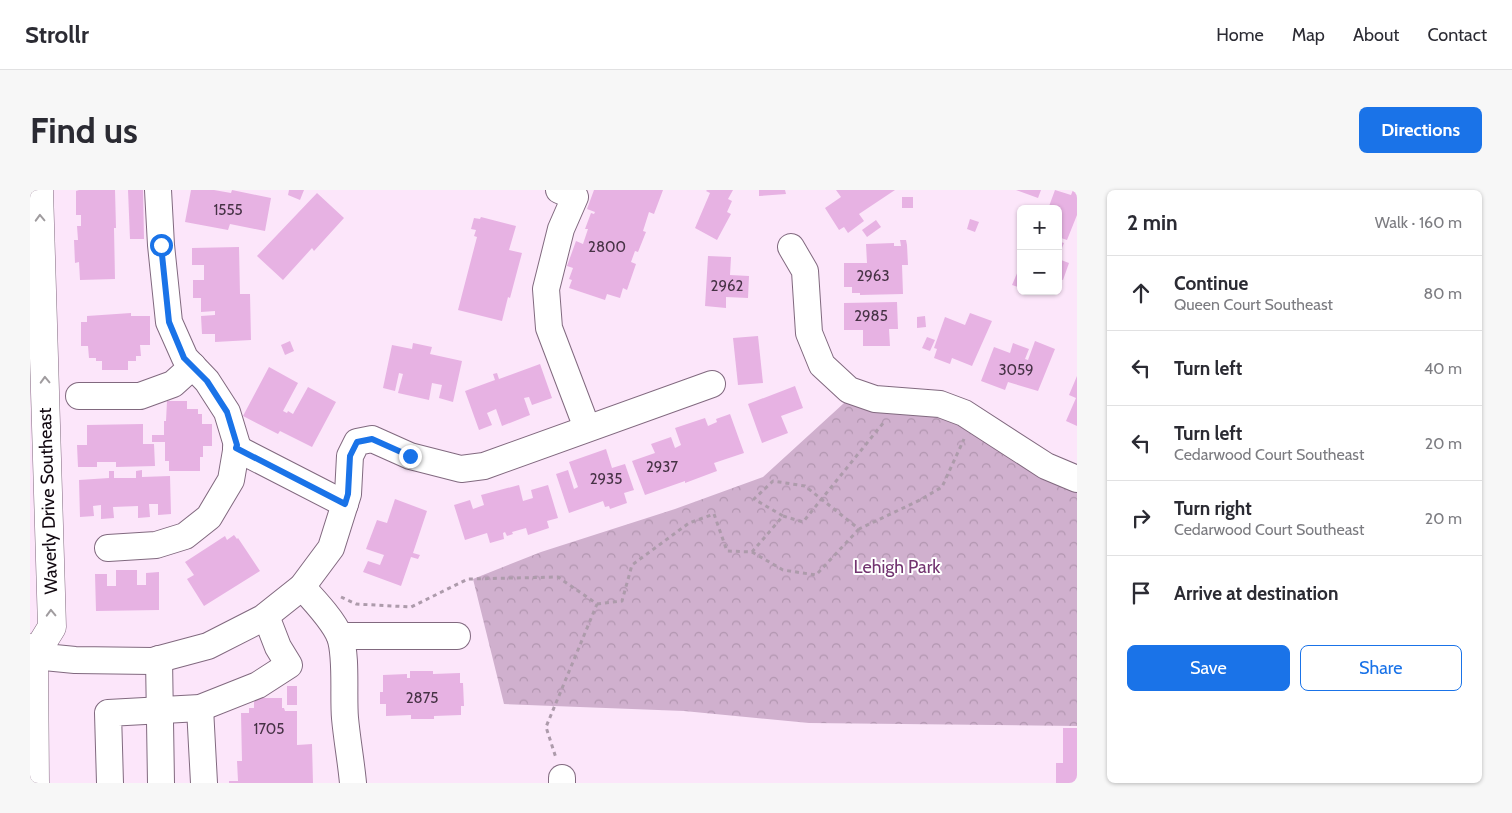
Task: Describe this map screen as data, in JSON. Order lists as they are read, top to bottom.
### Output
{
  "streets": {
    "main road": ["Waverly Drive Southeast"]
  },
  "one_way": ["Waverly Drive Southeast"],
  "parks": ["Lehigh Park"],
  "house_numbers": [
    "1555",
    "2800",
    "2963",
    "2962",
    "2985",
    "3059",
    "2937",
    "2935",
    "2875",
    "1705"
  ],
  "page": {
    "header": "Strollr",
    "nav": [
      "Home",
      "Map",
      "About",
      "Contact"
    ],
    "buttons": [
      "Directions",
      ["Save", "Share"]
    ],
    "title": "Find us",
    "heading": ["2 min", "Walk · 160 m"],
    "map_buttons": ["+", "−"],
    "list": [
      ["Continue", "Queen Court Southeast", "80 m"],
      ["Turn left", "40 m"],
      ["Turn left", "Cedarwood Court Southeast", "20 m"],
      ["Turn right", "Cedarwood Court Southeast", "20 m"],
      "Arrive at destination"
    ]
  }
}
